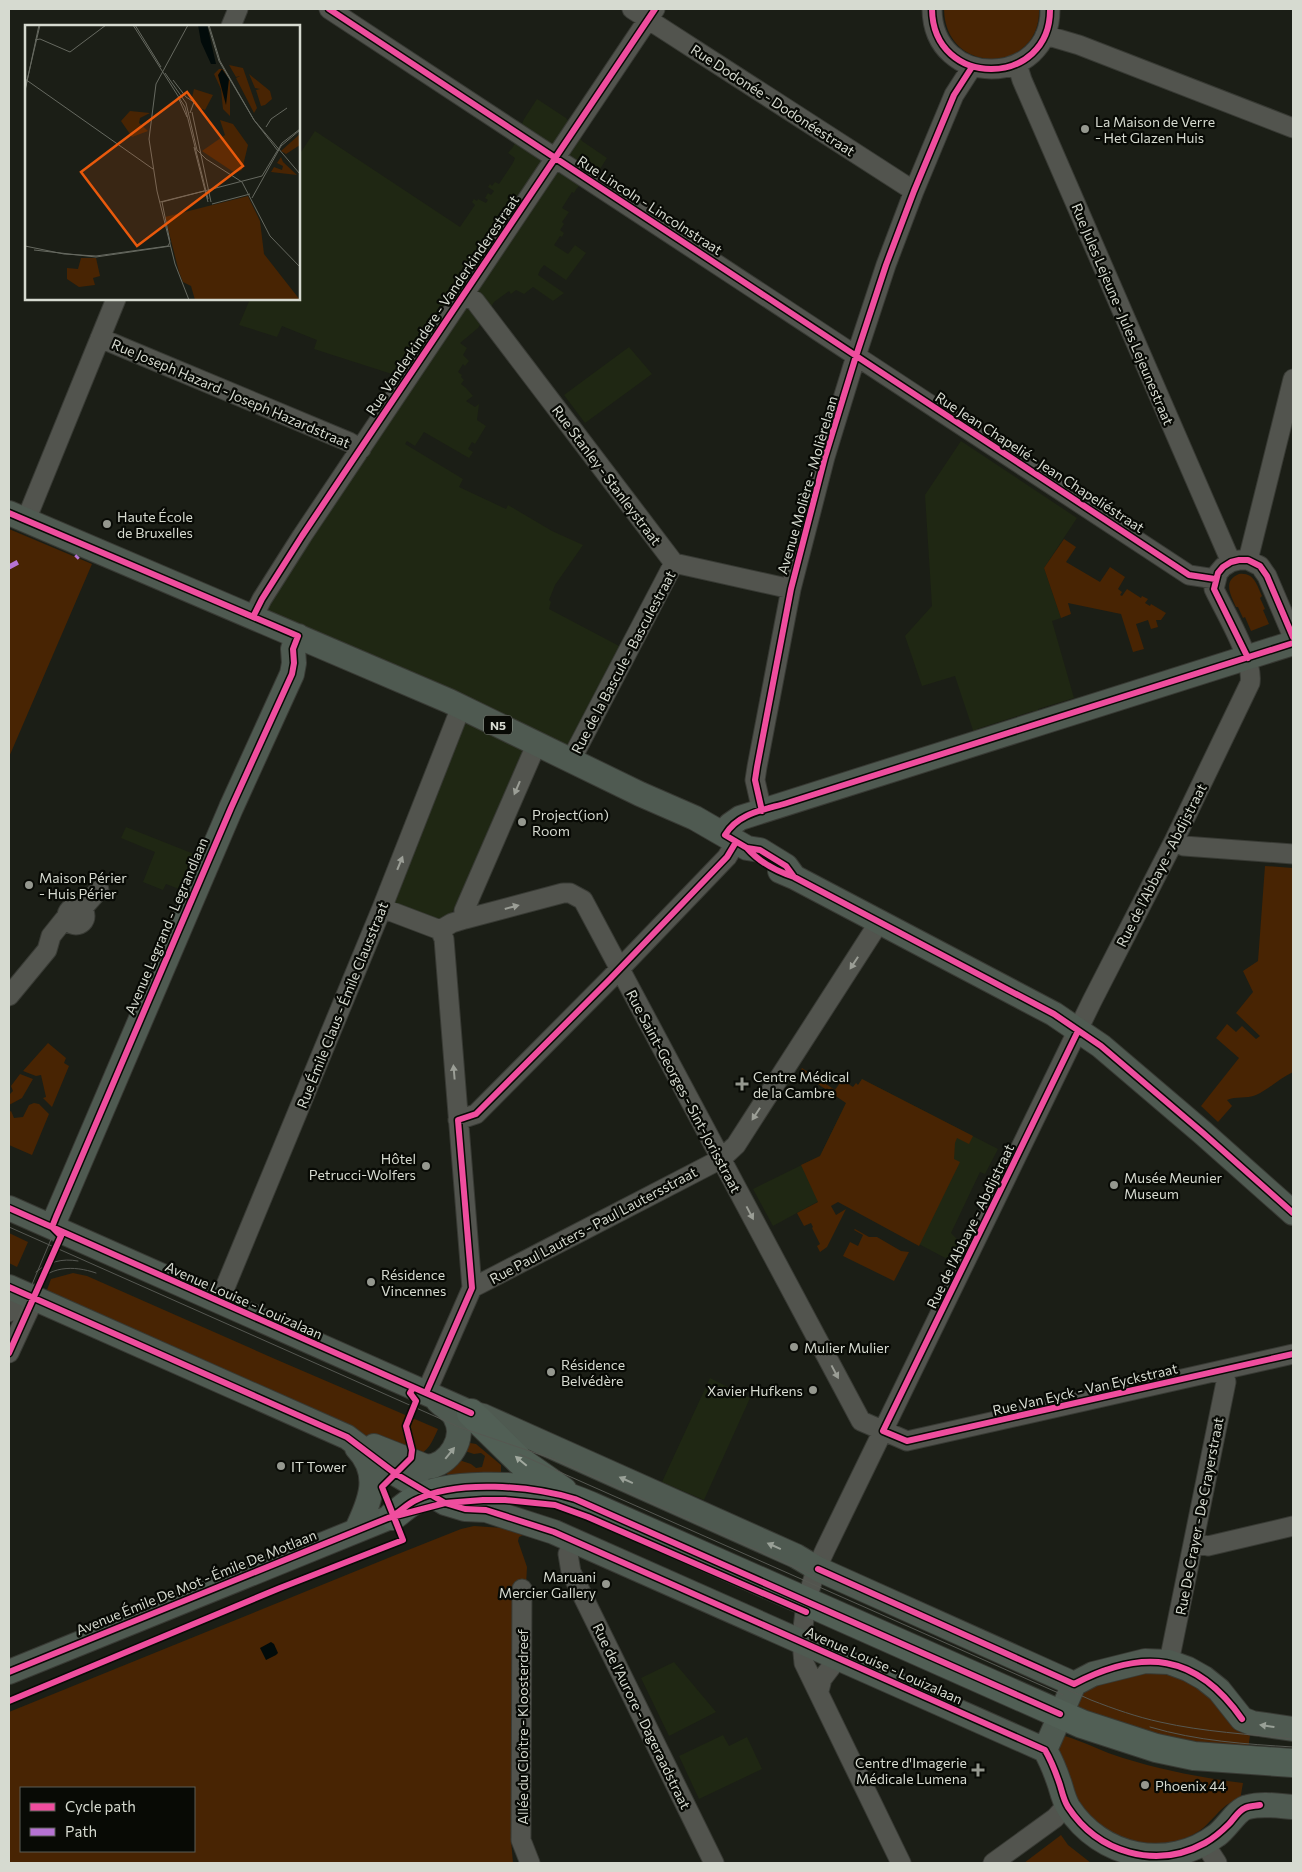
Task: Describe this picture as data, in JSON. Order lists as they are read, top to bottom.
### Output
{
  "streets": {
    "highway": ["Avenue Louise - Louizalaan"],
    "main road": ["N5", "Avenue Legrand - Legrandlaan", "Avenue Émile De Mot - Émile De Motlaan"],
    "street": [
      "Rue Dodonée - Dodonéestraat",
      "Rue Lincoln - Lincolnstraat",
      "Rue Vanderkindere - Vanderkinderestraat",
      "Rue Jules Lejeune - Jules Lejeunestraat",
      "Rue Joseph Hazard - Joseph Hazardstraat",
      "Rue Jean Chapelié - Jean Chapeliéstraat",
      "Rue Stanley - Stanleystraat",
      "Avenue Molière - Molièrelaan",
      "Rue de la Bascule - Basculestraat",
      "Rue de l'Abbaye - Abdijstraat",
      "Rue Émile Claus - Émile Clausstraat",
      "Rue Saint-Georges - Sint-Jorisstraat",
      "Rue Paul Lauters - Paul Lautersstraat",
      "Rue Van Eyck - Van Eyckstraat",
      "Rue De Crayer - De Crayerstraat",
      "Rue de l'Aurore - Dageraadstraat",
      "Allée du Cloître - Kloosterdreef"
    ]
  },
  "crossings": [
    ["Rue Dodonée - Dodonéestraat", "Rue Vanderkindere - Vanderkinderestraat"],
    ["Rue Dodonée - Dodonéestraat", "Avenue Molière - Molièrelaan"],
    ["Rue Lincoln - Lincolnstraat", "Rue Vanderkindere - Vanderkinderestraat"],
    ["Rue Lincoln - Lincolnstraat", "Rue Jean Chapelié - Jean Chapeliéstraat"],
    ["Rue Lincoln - Lincolnstraat", "Avenue Molière - Molièrelaan"],
    ["Rue Vanderkindere - Vanderkinderestraat", "Rue Joseph Hazard - Joseph Hazardstraat"],
    ["Rue Vanderkindere - Vanderkinderestraat", "Rue Stanley - Stanleystraat"],
    ["Rue Vanderkindere - Vanderkinderestraat", "N5"],
    ["Rue Jean Chapelié - Jean Chapeliéstraat", "Avenue Molière - Molièrelaan"],
    ["Rue Stanley - Stanleystraat", "Rue de la Bascule - Basculestraat"],
    ["Rue de la Bascule - Basculestraat", "N5"],
    ["N5", "Avenue Legrand - Legrandlaan"],
    ["N5", "Rue Émile Claus - Émile Clausstraat"],
    ["Rue de l'Abbaye - Abdijstraat", "Rue Saint-Georges - Sint-Jorisstraat"],
    ["Rue de l'Abbaye - Abdijstraat", "Avenue Louise - Louizalaan"],
    ["Rue de l'Abbaye - Abdijstraat", "Rue Van Eyck - Van Eyckstraat"],
    ["Avenue Legrand - Legrandlaan", "Avenue Louise - Louizalaan"],
    ["Rue Émile Claus - Émile Clausstraat", "Avenue Louise - Louizalaan"],
    ["Rue Saint-Georges - Sint-Jorisstraat", "Rue Paul Lauters - Paul Lautersstraat"],
    ["Rue Saint-Georges - Sint-Jorisstraat", "Rue Van Eyck - Van Eyckstraat"],
    ["Avenue Louise - Louizalaan", "Avenue Émile De Mot - Émile De Motlaan"],
    ["Avenue Louise - Louizalaan", "Rue de l'Aurore - Dageraadstraat"],
    ["Rue Van Eyck - Van Eyckstraat", "Rue De Crayer - De Crayerstraat"]
  ],
  "one_way": ["Rue Saint-Georges - Sint-Jorisstraat", "Rue Paul Lauters - Paul Lautersstraat"],
  "places": {
    "other": [
      "La Maison de Verre - Het Glazen Huis",
      "Haute École de Bruxelles",
      "Project(ion) Room",
      "Maison Périer - Huis Périer",
      "Hôtel Petrucci-Wolfers",
      "Musée Meunier Museum",
      "Résidence Vincennes",
      "Mulier Mulier",
      "Résidence Belvédère",
      "Xavier Hufkens",
      "IT Tower",
      "Maruani Mercier Gallery",
      "Phoenix 44"
    ],
    "health": ["Centre Médical de la Cambre", "Centre d'Imagerie Médicale Lumena"]
  },
  "legend": ["Cycle path", "Path"]
}
